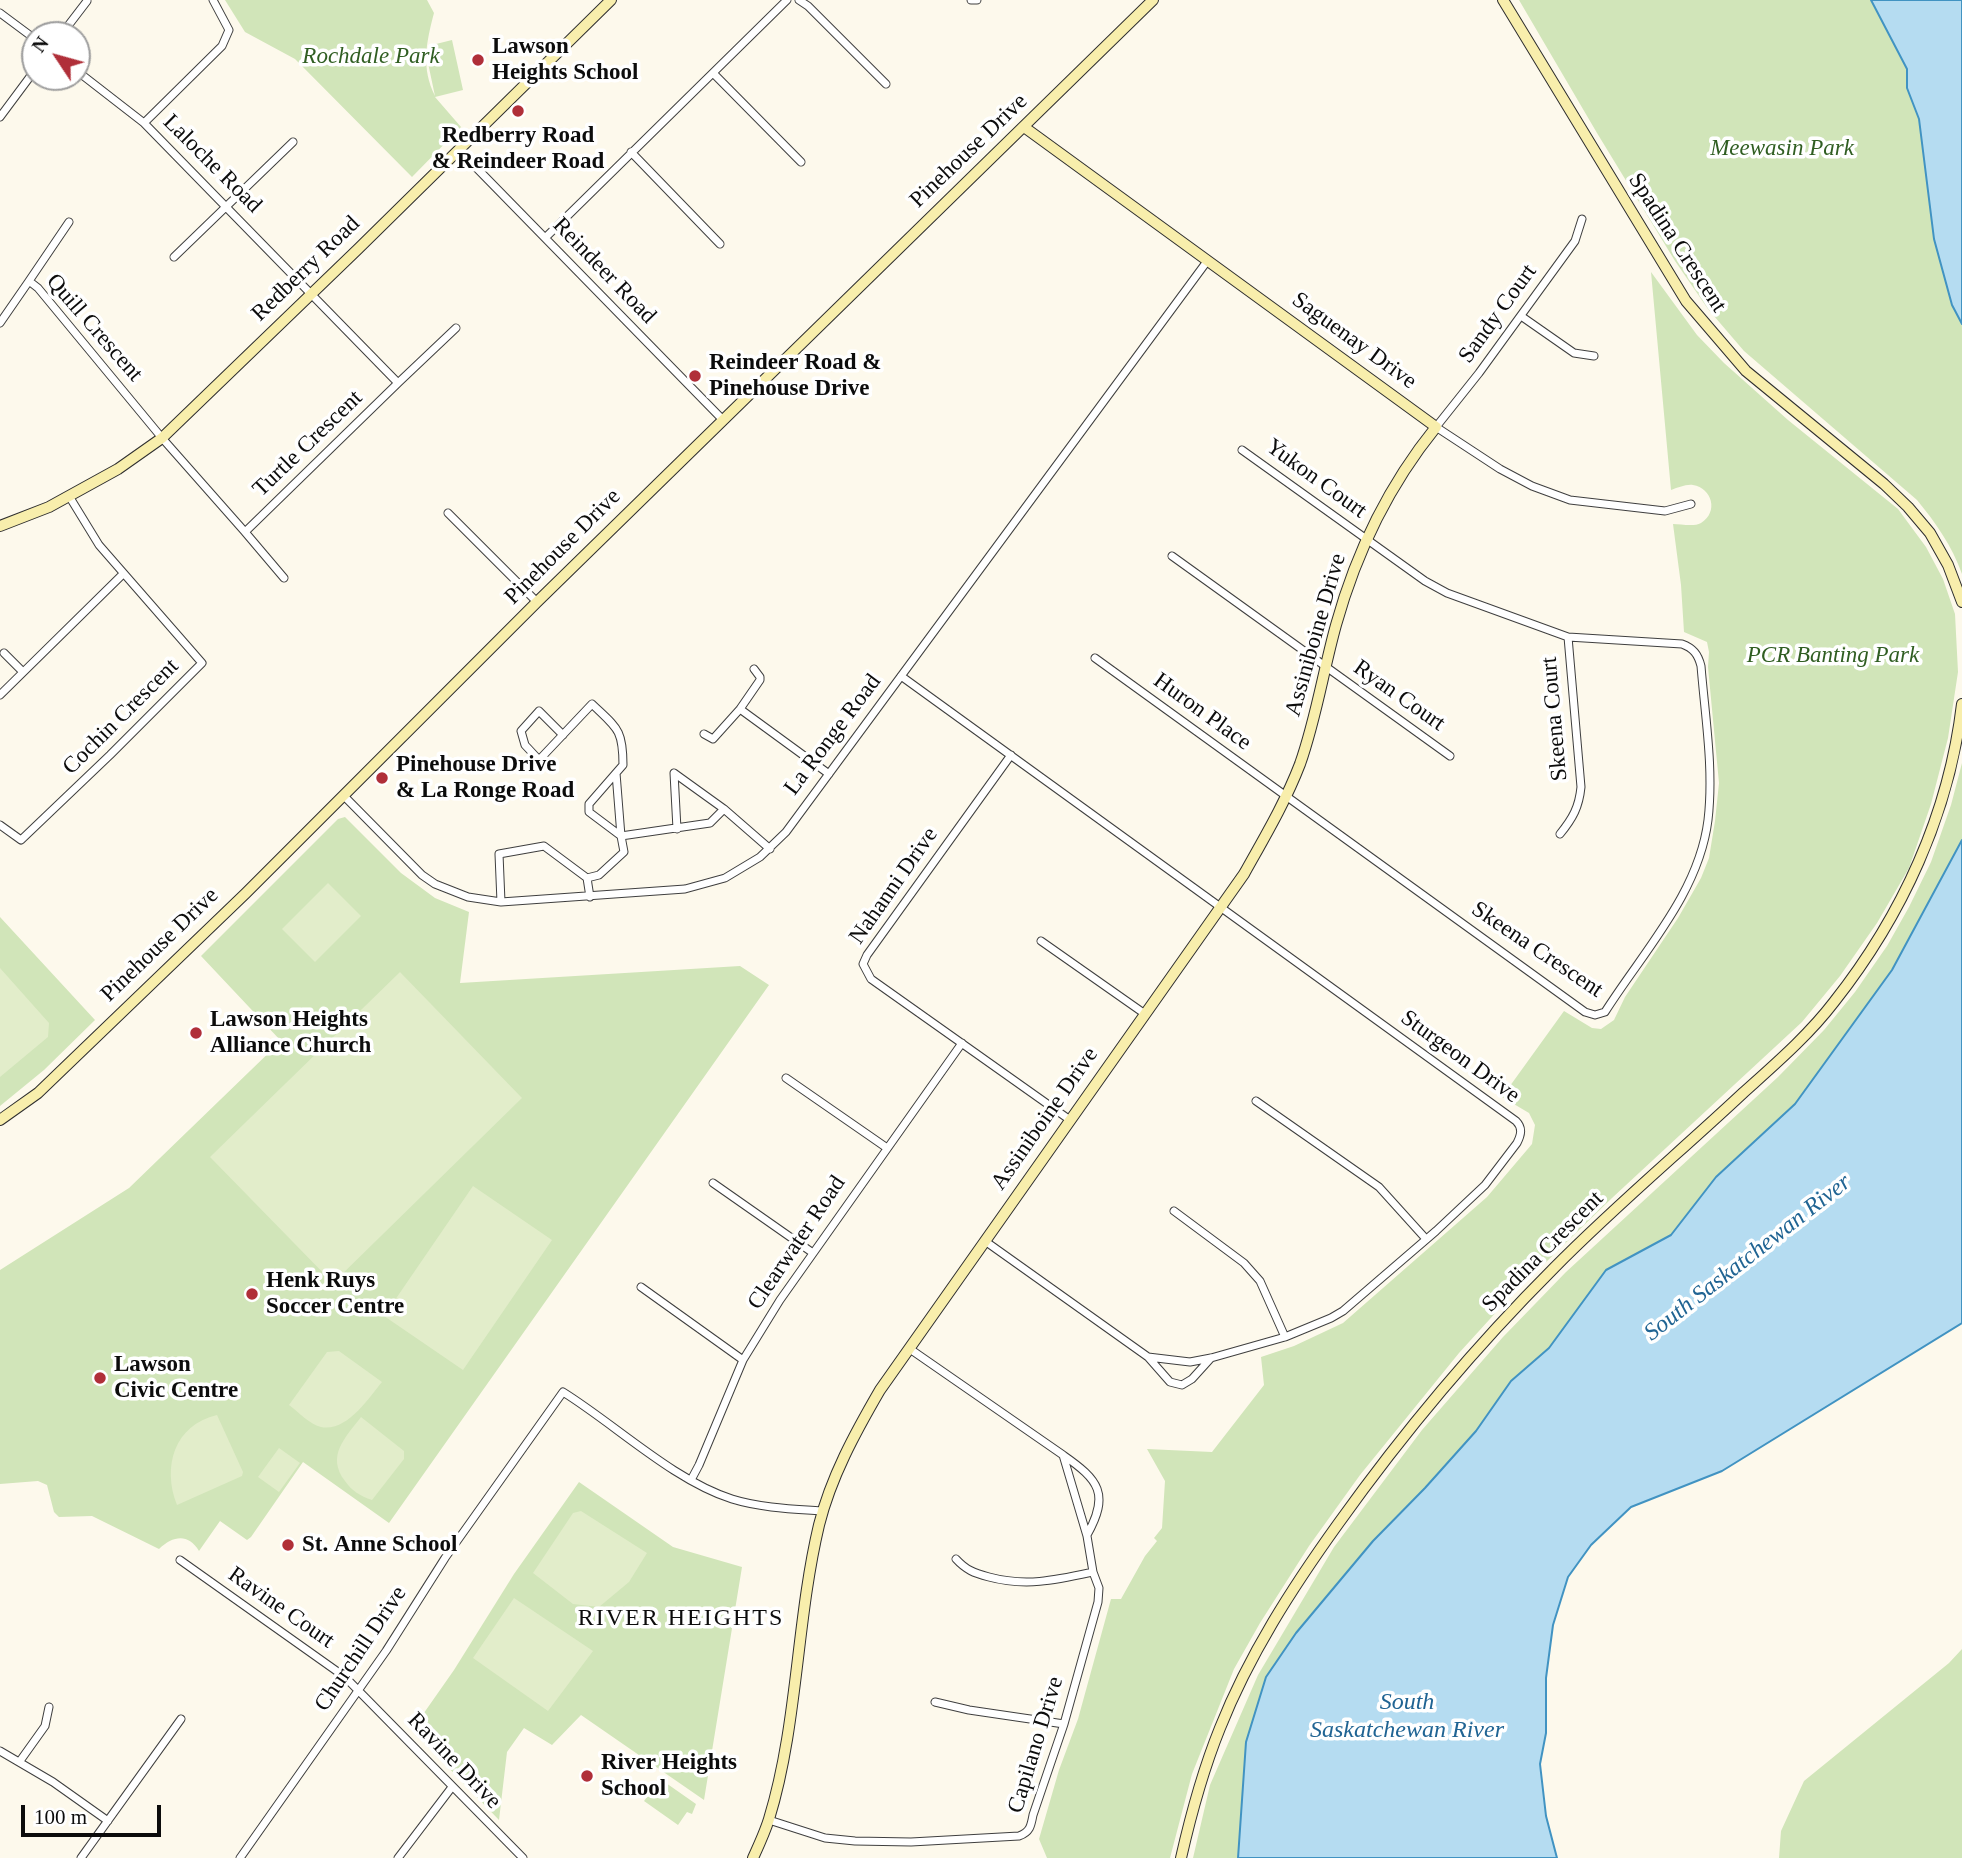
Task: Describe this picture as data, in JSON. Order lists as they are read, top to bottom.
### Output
{
  "streets": {
    "street": [
      "Pinehouse Drive",
      "Laloche Road",
      "Spadina Crescent",
      "Redberry Road",
      "Reindeer Road",
      "Sandy Court",
      "Quill Crescent",
      "Saguenay Drive",
      "Turtle Crescent",
      "Yukon Court",
      "Assiniboine Drive",
      "Ryan Court",
      "Huron Place",
      "Cochin Crescent",
      "Skeena Court",
      "La Ronge Road",
      "Nahanni Drive",
      "Skeena Crescent",
      "Sturgeon Drive",
      "Clearwater Road",
      "Ravine Court",
      "Churchill Drive",
      "Capilano Drive",
      "Ravine Drive"
    ]
  },
  "crossings": [
    ["Pinehouse Drive", "Reindeer Road"],
    ["Pinehouse Drive", "Saguenay Drive"],
    ["Pinehouse Drive", "La Ronge Road"],
    ["Laloche Road", "Redberry Road"],
    ["Redberry Road", "Reindeer Road"],
    ["Redberry Road", "Quill Crescent"],
    ["Redberry Road", "Turtle Crescent"],
    ["Redberry Road", "Cochin Crescent"],
    ["Sandy Court", "Saguenay Drive"],
    ["Sandy Court", "Assiniboine Drive"],
    ["Quill Crescent", "Turtle Crescent"],
    ["Saguenay Drive", "Assiniboine Drive"],
    ["Saguenay Drive", "La Ronge Road"],
    ["Yukon Court", "Assiniboine Drive"],
    ["Yukon Court", "Skeena Crescent"],
    ["Assiniboine Drive", "Ryan Court"],
    ["Assiniboine Drive", "Huron Place"],
    ["Assiniboine Drive", "Nahanni Drive"],
    ["Assiniboine Drive", "Skeena Crescent"],
    ["Assiniboine Drive", "Sturgeon Drive"],
    ["Assiniboine Drive", "Churchill Drive"],
    ["Assiniboine Drive", "Capilano Drive"],
    ["Huron Place", "Skeena Crescent"],
    ["Skeena Court", "Skeena Crescent"],
    ["Nahanni Drive", "Clearwater Road"],
    ["Clearwater Road", "Churchill Drive"],
    ["Ravine Court", "Churchill Drive"],
    ["Ravine Court", "Ravine Drive"],
    ["Churchill Drive", "Ravine Drive"]
  ],
  "districts": ["RIVER HEIGHTS"],
  "water": ["South Saskatchewan River"],
  "parks": ["Rochdale Park", "Meewasin Park", "PCR Banting Park"],
  "places": [
    "Lawson Heights School",
    "Redberry Road & Reindeer Road",
    "Reindeer Road & Pinehouse Drive",
    "Pinehouse Drive & La Ronge Road",
    "Lawson Heights Alliance Church",
    "Henk Ruys Soccer Centre",
    "Lawson Civic Centre",
    "St. Anne School",
    "River Heights School"
  ],
  "scale_bar": "100 m",
  "north": "top left"
}
